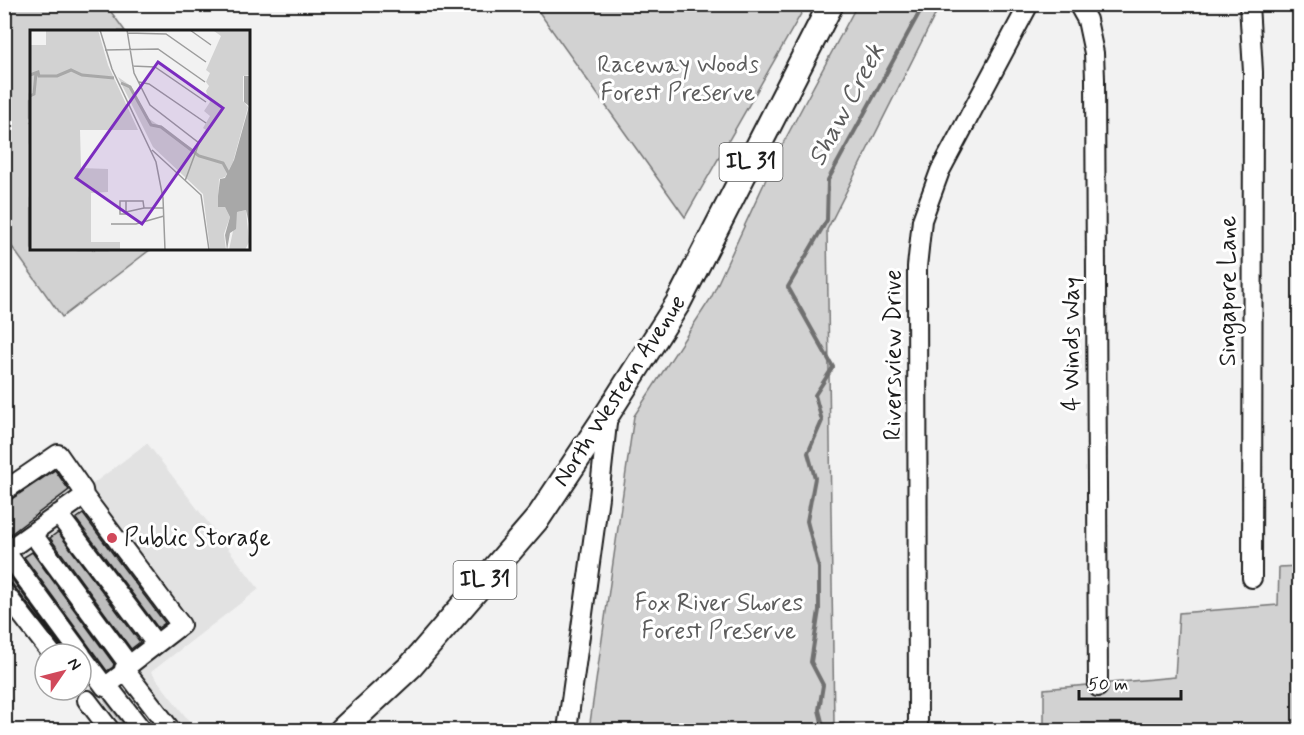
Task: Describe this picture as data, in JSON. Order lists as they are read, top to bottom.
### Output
{
  "streets": {
    "main road": ["IL 31", "North Western Avenue"],
    "street": ["Singapore Lane", "4 Winds Way", "Riversview Drive"]
  },
  "water": ["Shaw Creek"],
  "parks": ["Raceway Woods Forest Preserve", "Fox River Shores Forest Preserve"],
  "places": ["Public Storage"],
  "scale_bar": "50 m",
  "north": "top right"
}
